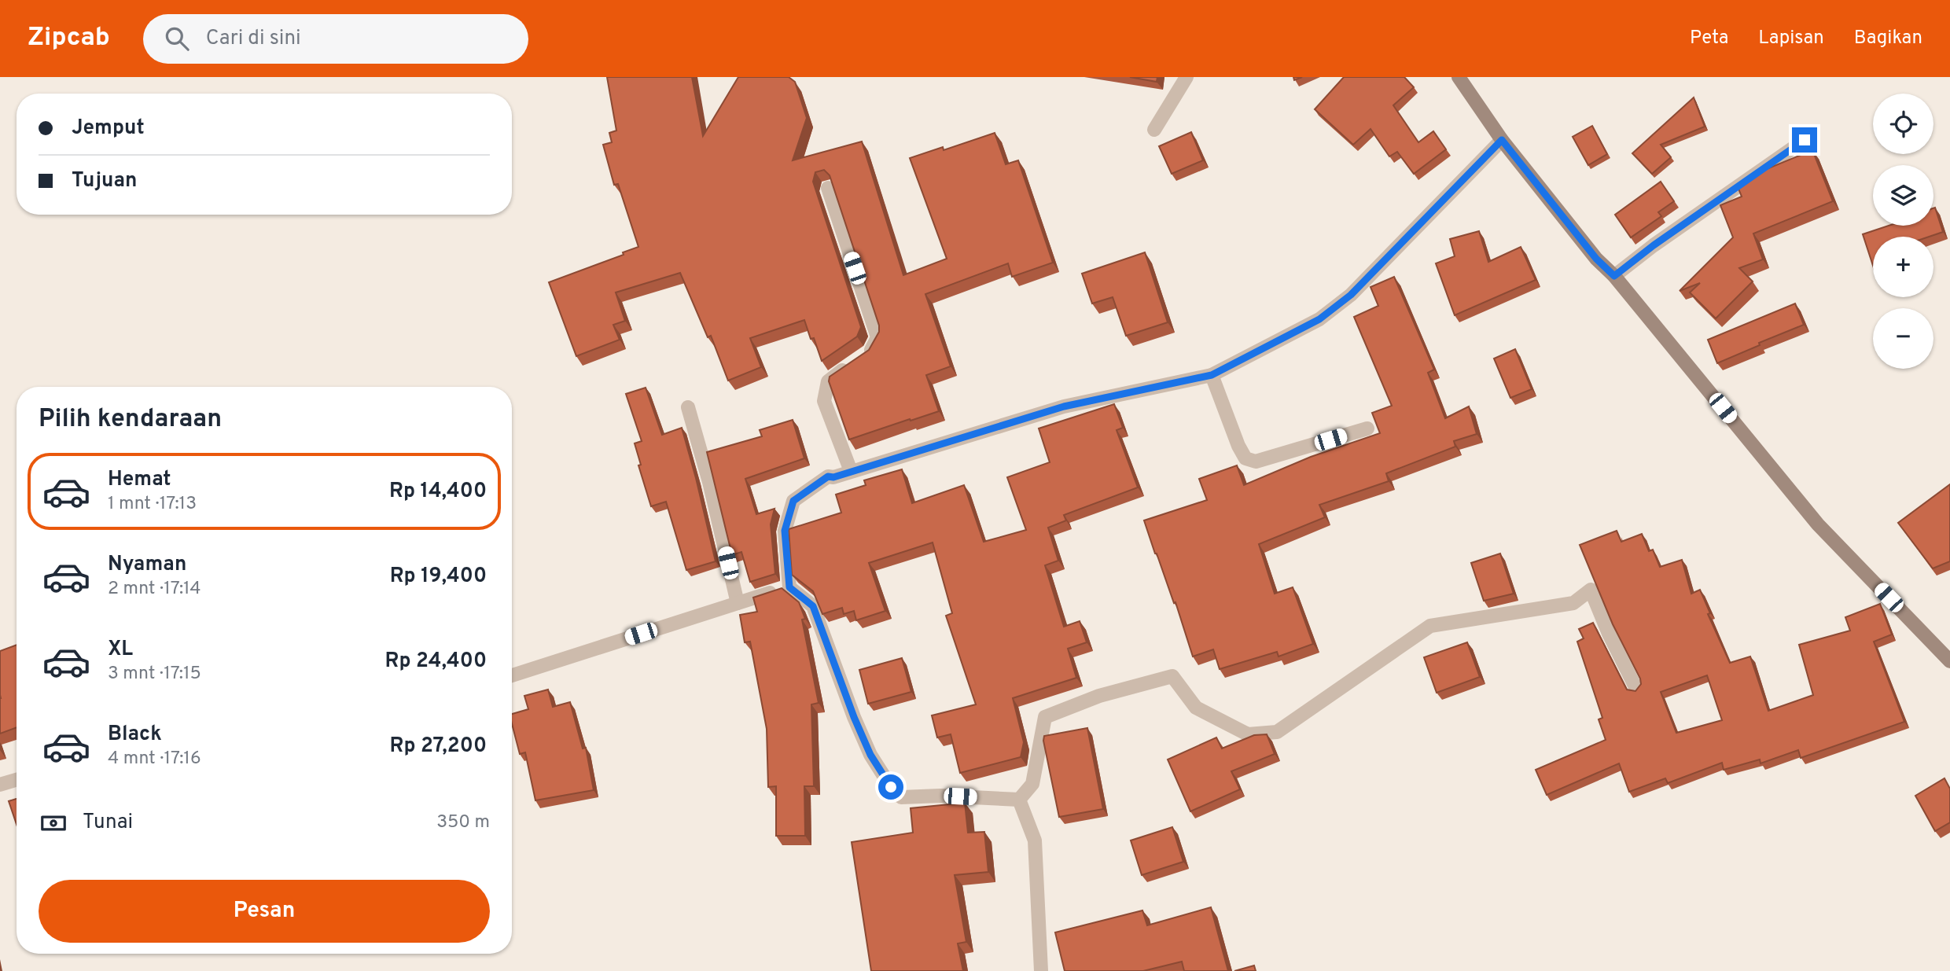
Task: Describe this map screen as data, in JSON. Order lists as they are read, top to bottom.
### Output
{
  "page": {
    "header": "Zipcab",
    "search": "Cari di sini",
    "nav": ["Peta", "Lapisan", "Bagikan"],
    "map_buttons": ["+", "−"],
    "banner": ["Jemput", "Tujuan"],
    "heading": "Pilih kendaraan",
    "list": [
      {
        "name": "Hemat",
        "note": "1 mnt · 17:13",
        "value": "Rp 14,400"
      },
      {
        "name": "Nyaman",
        "note": "2 mnt · 17:14",
        "value": "Rp 19,400"
      },
      {
        "name": "XL",
        "note": "3 mnt · 17:15",
        "value": "Rp 24,400"
      },
      {
        "name": "Black",
        "note": "4 mnt · 17:16",
        "value": "Rp 27,200"
      }
    ],
    "pay": ["Tunai", "350 m"],
    "buttons": "Pesan"
  }
}
